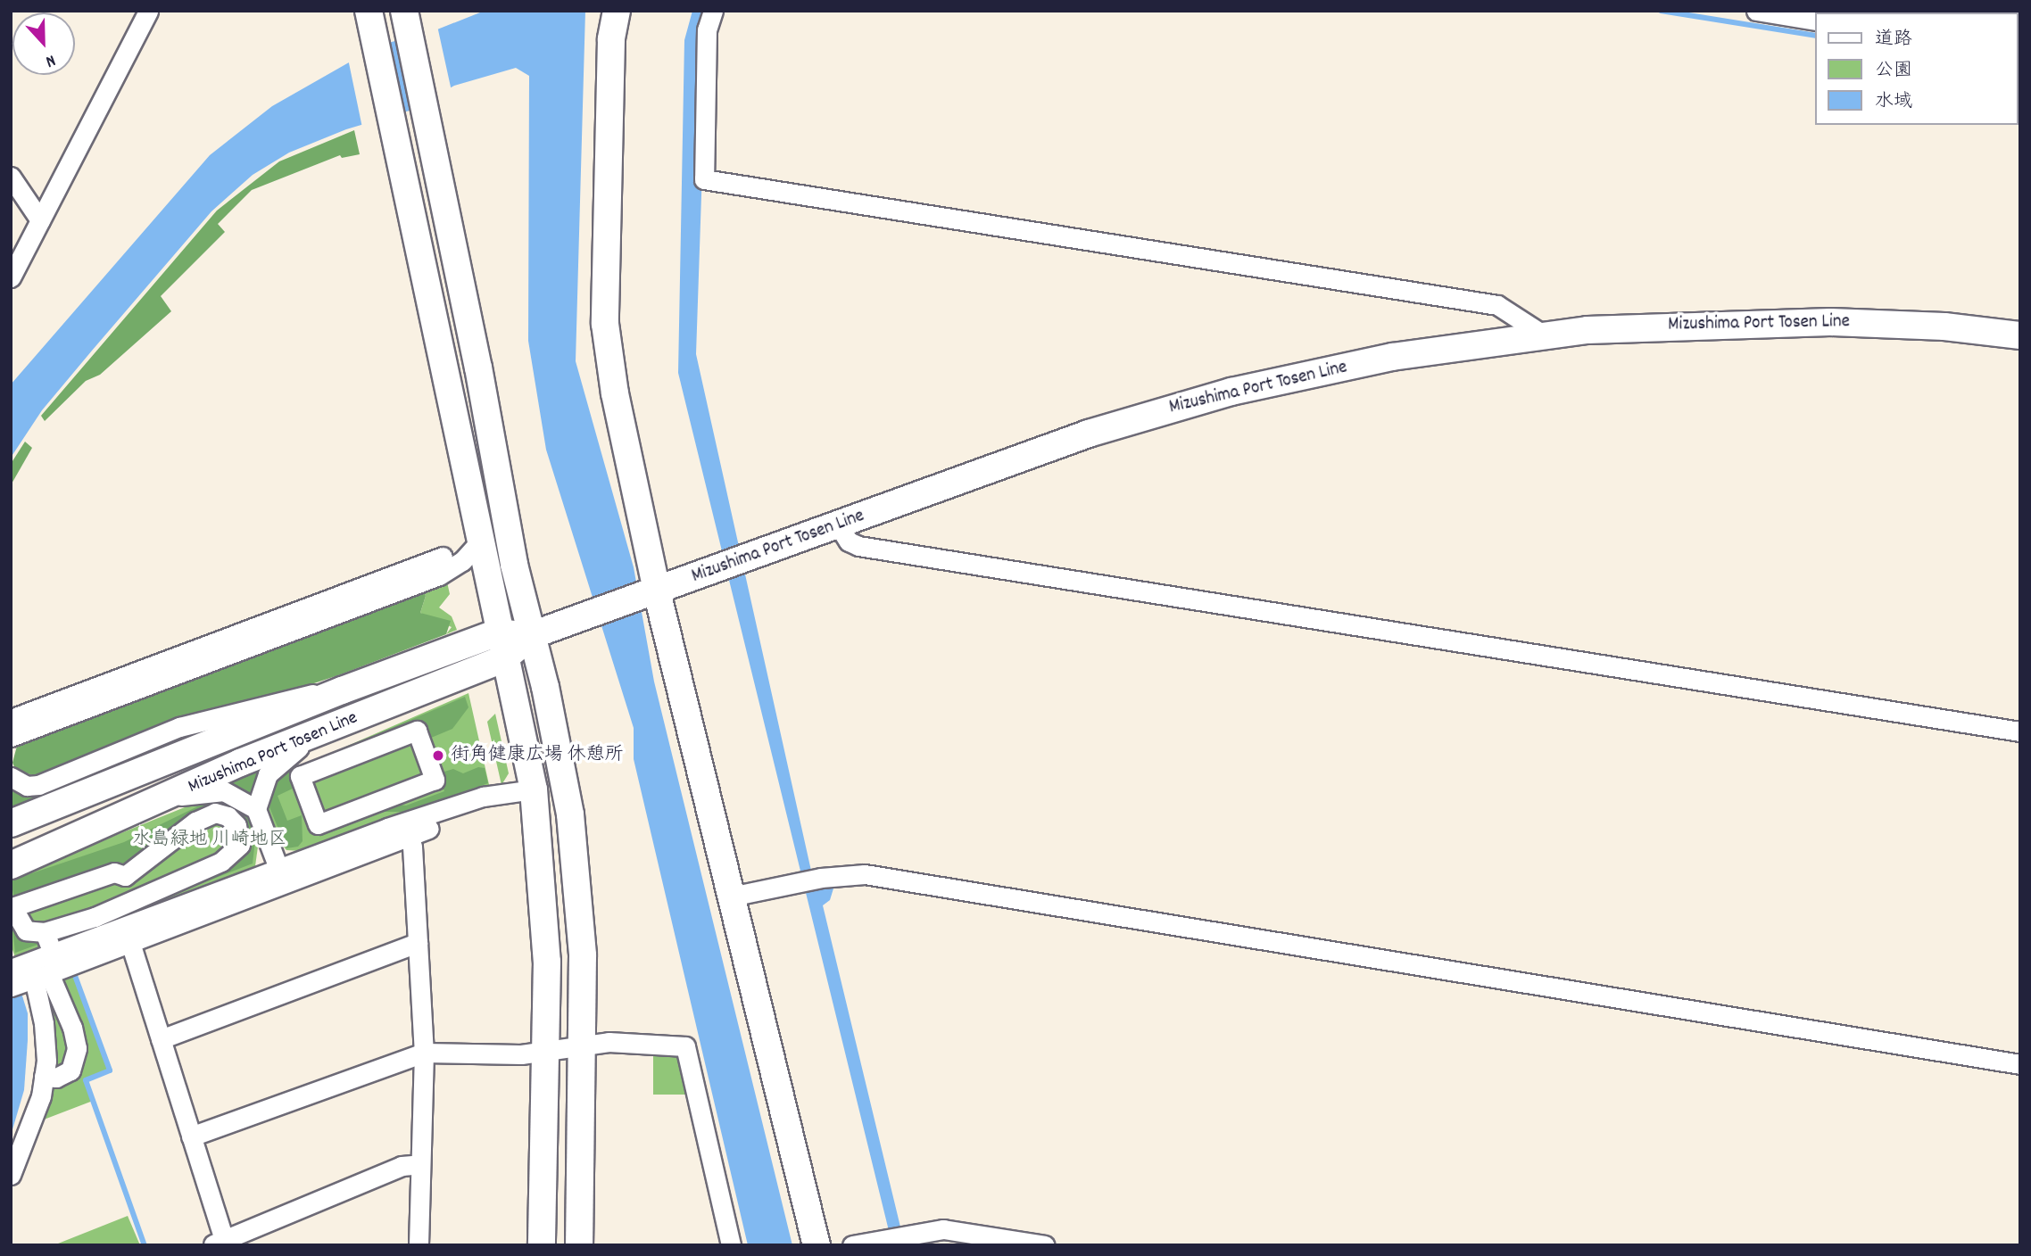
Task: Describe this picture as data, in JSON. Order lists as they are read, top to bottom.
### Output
{
  "streets": {
    "street": ["Mizushima Port Tosen Line"]
  },
  "parks": ["水島緑地 川崎地区"],
  "places": ["街角健康広場 休憩所"],
  "legend": ["道路", "公園", "水域"],
  "north": "bottom"
}
